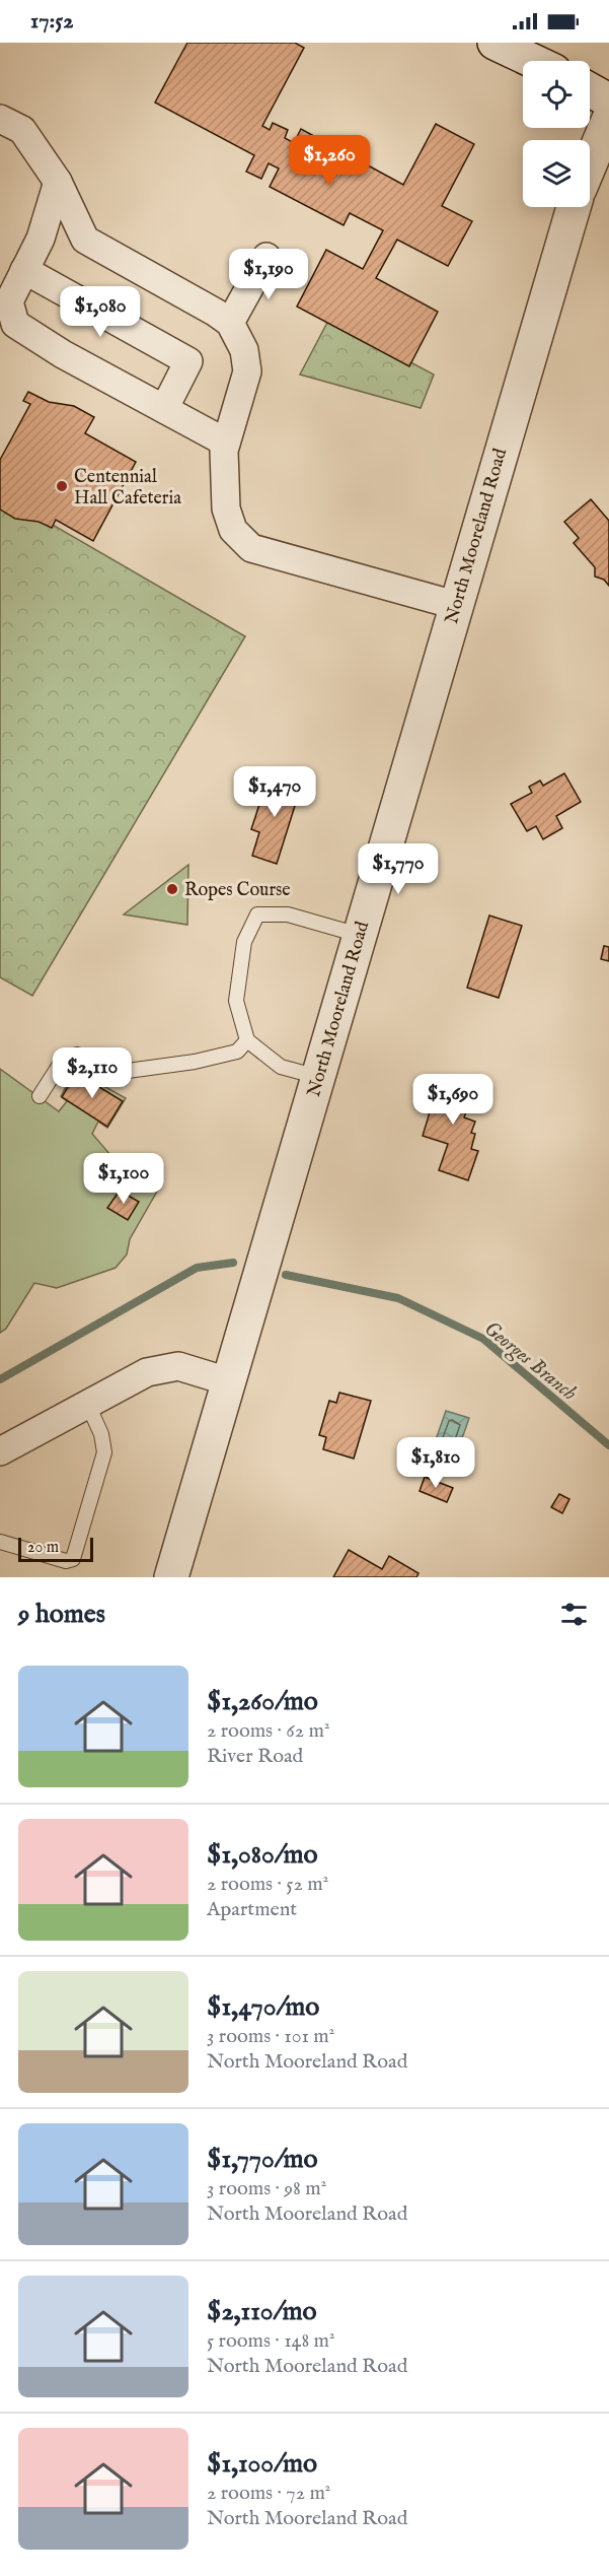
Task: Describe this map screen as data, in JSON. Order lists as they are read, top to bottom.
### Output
{
  "streets": {
    "street": ["North Mooreland Road"]
  },
  "water": ["Georges Branch"],
  "places": ["Centennial Hall Cafeteria", "Ropes Course"],
  "scale_bar": "20 m",
  "page": {
    "status": "17:52",
    "price": [
      "$1,260",
      "$1,190",
      "$1,080",
      "$1,470",
      "$1,770",
      "$2,110",
      "$1,690",
      "$1,100",
      "$1,810"
    ],
    "scale": "20 m",
    "heading": "9 homes",
    "list": [
      {
        "name": "$1,260/mo",
        "note": "2 rooms · 62 m² · River Road"
      },
      {
        "name": "$1,080/mo",
        "note": "2 rooms · 52 m² · Apartment"
      },
      {
        "name": "$1,470/mo",
        "note": "3 rooms · 101 m² · North Mooreland Road"
      },
      {
        "name": "$1,770/mo",
        "note": "3 rooms · 98 m² · North Mooreland Road"
      },
      {
        "name": "$2,110/mo",
        "note": "5 rooms · 148 m² · North Mooreland Road"
      },
      {
        "name": "$1,100/mo",
        "note": "2 rooms · 72 m² · North Mooreland Road"
      }
    ]
  }
}
